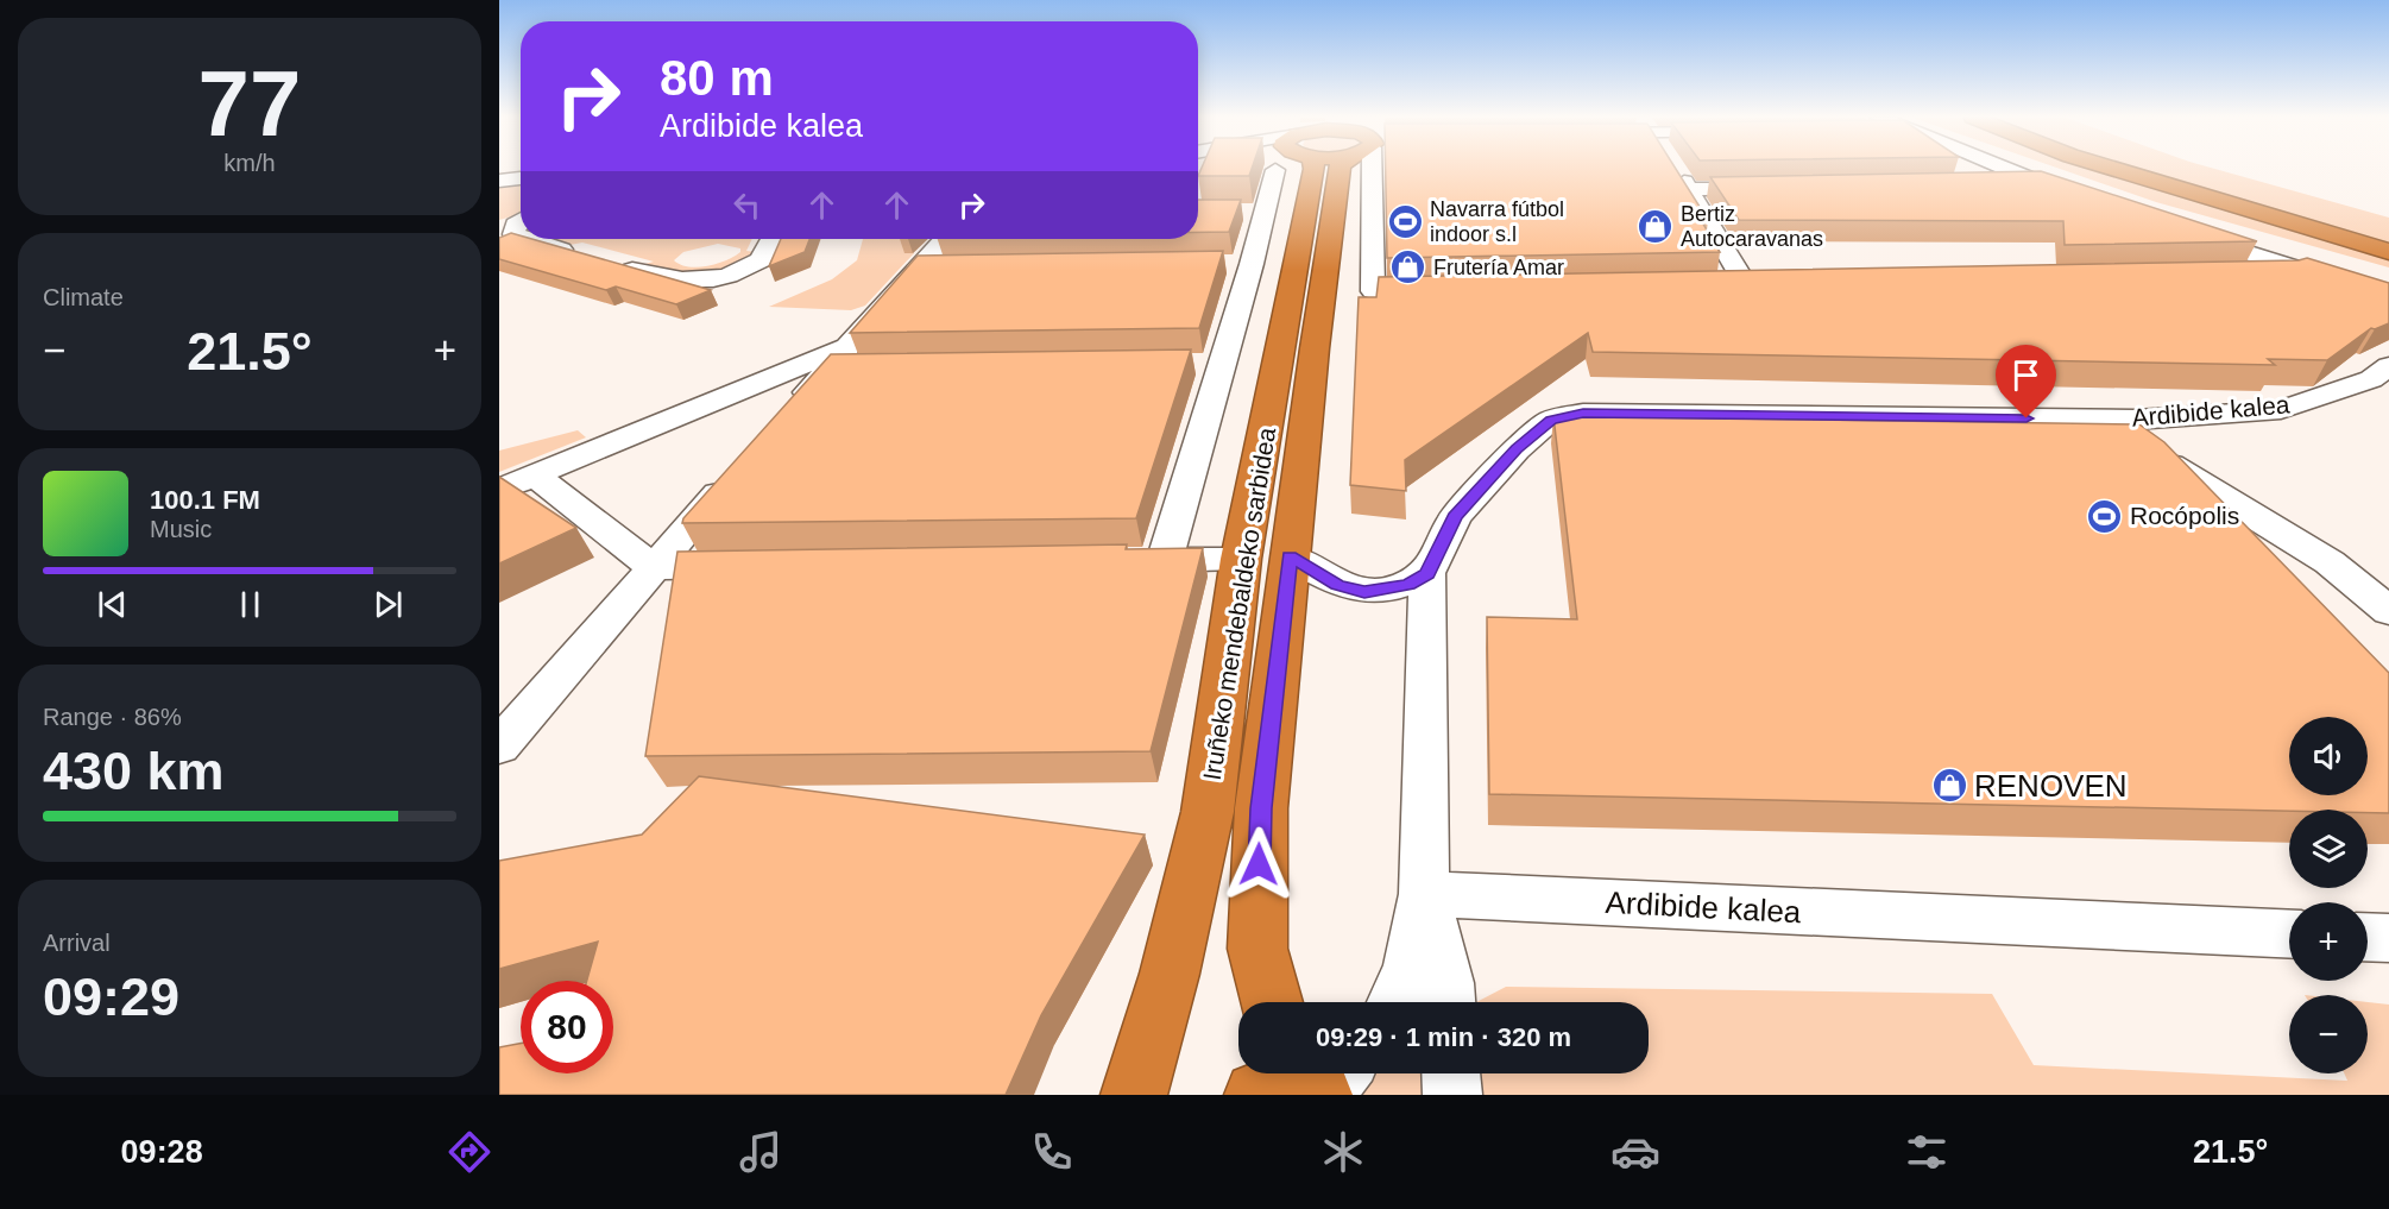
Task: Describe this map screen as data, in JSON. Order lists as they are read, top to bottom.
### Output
{
  "streets": {
    "highway": ["Iruñeko mendebaldeko sarbidea"],
    "street": ["Ardibide kalea"]
  },
  "places": {
    "sports": ["Navarra fútbol indoor s.l", "Rocópolis"],
    "shop": ["Bertiz Autocaravanas", "Frutería Amar", "RENOVEN"]
  },
  "page": {
    "tile": [
      ["77", "km/h"],
      "Climate",
      ["Range · 86%", "430 km"],
      ["Arrival", "09:29"]
    ],
    "turn": ["80 m", "Ardibide kalea"],
    "heat": ["−", "21.5°", "+"],
    "song": ["100.1 FM", "Music"],
    "map_buttons": ["+", "−"],
    "limit": "80",
    "trip": "09:29 · 1 min · 320 m",
    "tabs": ["09:28", "21.5°"]
  }
}
